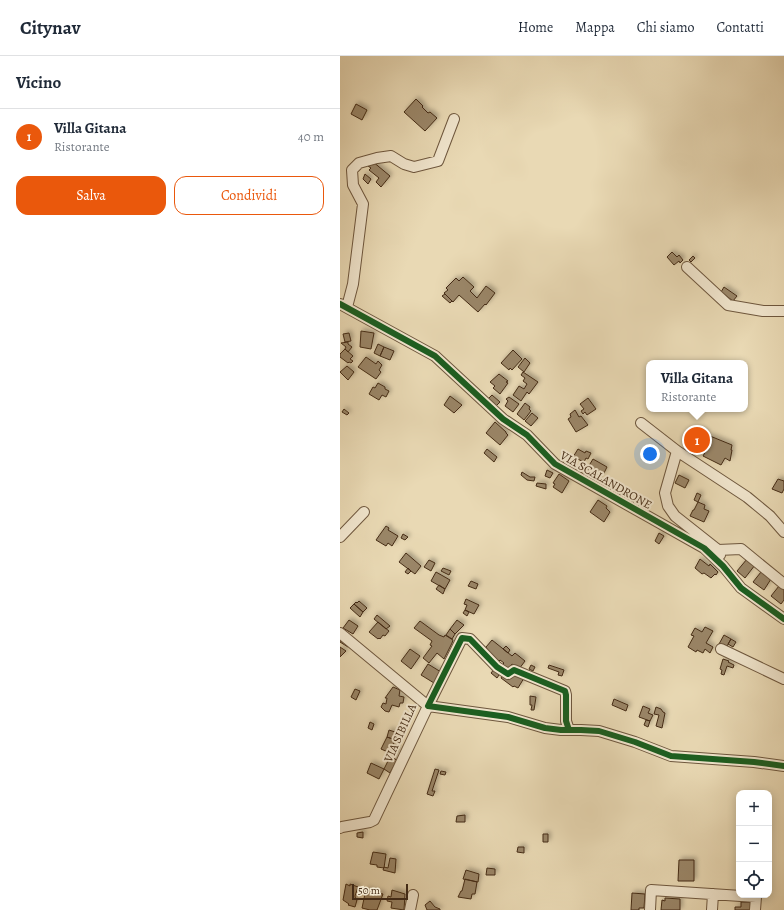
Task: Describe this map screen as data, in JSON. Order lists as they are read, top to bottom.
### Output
{
  "streets": {
    "street": ["VIA SCALANDRONE", "VIA SIBILLA"]
  },
  "scale_bar": "50 m",
  "page": {
    "header": "Citynav",
    "nav": [
      "Home",
      "Mappa",
      "Chi siamo",
      "Contatti"
    ],
    "heading": "Vicino",
    "list": [
      {
        "mark": "1",
        "name": "Villa Gitana",
        "note": "Ristorante",
        "value": "40 m"
      }
    ],
    "buttons": ["Salva", "Condividi"],
    "popup": ["Villa Gitana", "Ristorante"],
    "pins": "1",
    "map_buttons": ["+", "−"],
    "scale": "50 m"
  }
}
